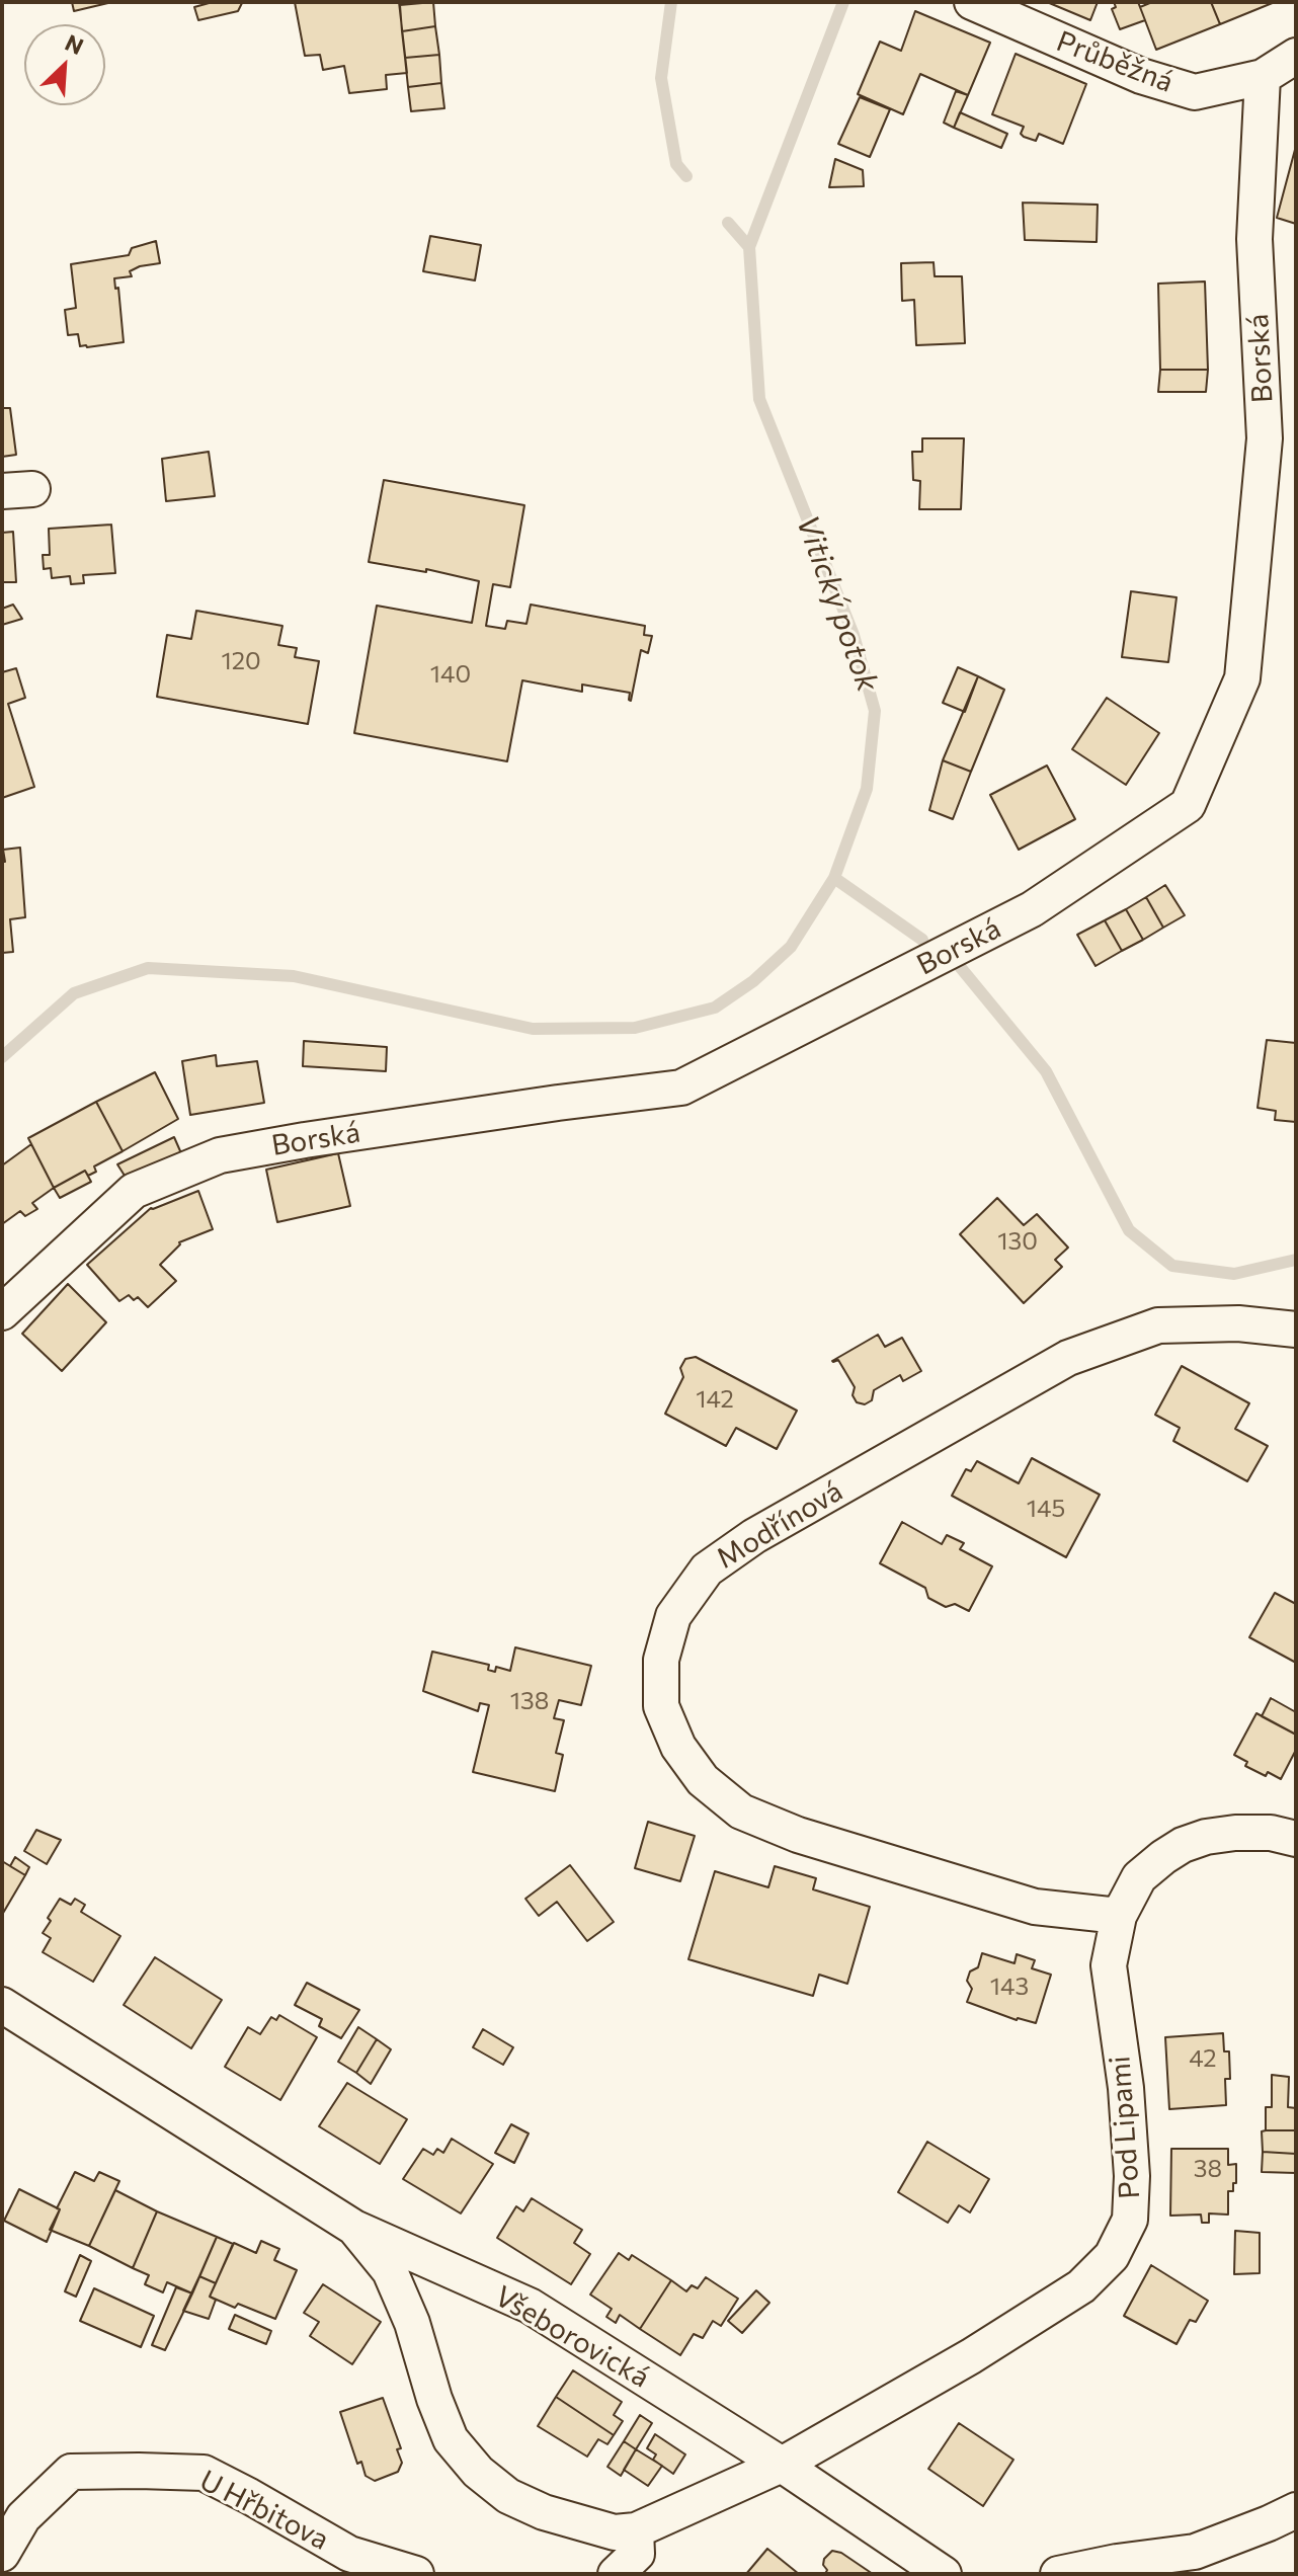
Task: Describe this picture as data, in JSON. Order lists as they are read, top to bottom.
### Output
{
  "streets": {
    "street": [
      "Průběžná",
      "Borská",
      "Modřínová",
      "Pod Lipami",
      "Všeborovická",
      "U Hřbitova"
    ]
  },
  "crossings": [
    ["Průběžná", "Borská"],
    ["Modřínová", "Pod Lipami"],
    ["Pod Lipami", "Všeborovická"]
  ],
  "water": ["Vitický potok"],
  "house_numbers": [
    "120",
    "140",
    "130",
    "142",
    "145",
    "138",
    "143",
    "42",
    "38"
  ],
  "north": "top right"
}
